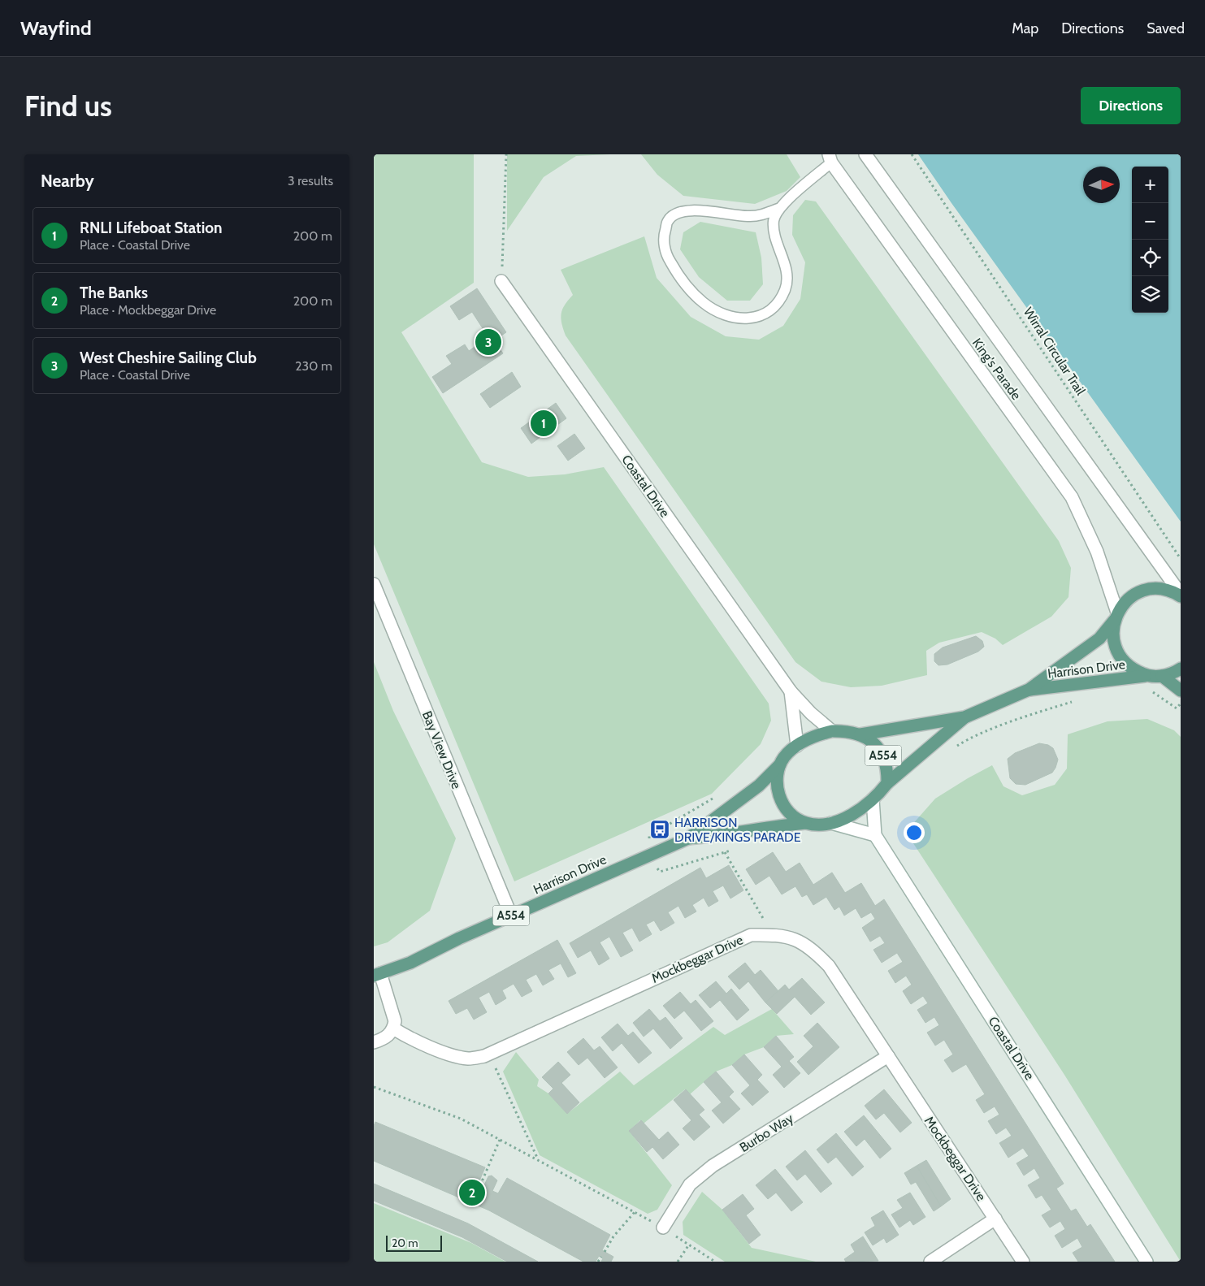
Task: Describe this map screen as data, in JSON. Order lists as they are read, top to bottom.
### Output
{
  "streets": {
    "main road": ["Harrison Drive", "A554"],
    "street": [
      "King's Parade",
      "Coastal Drive",
      "Bay View Drive",
      "Mockbeggar Drive",
      "Burbo Way"
    ],
    "path": ["Wirral Circular Trail"]
  },
  "crossings": [
    ["King's Parade", "Harrison Drive"],
    ["Coastal Drive", "Harrison Drive"],
    ["Coastal Drive", "A554"],
    ["Harrison Drive", "Bay View Drive"],
    ["Harrison Drive", "A554"],
    ["Mockbeggar Drive", "Burbo Way"]
  ],
  "places": {
    "bus stop": ["HARRISON DRIVE/KINGS PARADE"]
  },
  "scale_bar": "20 m",
  "north": "right",
  "page": {
    "header": "Wayfind",
    "nav": ["Map", "Directions", "Saved"],
    "buttons": "Directions",
    "title": "Find us",
    "heading": ["Nearby", "3 results"],
    "map_buttons": ["+", "−"],
    "list": [
      {
        "mark": "1",
        "name": "RNLI Lifeboat Station",
        "note": "Place · Coastal Drive",
        "value": "200 m"
      },
      {
        "mark": "2",
        "name": "The Banks",
        "note": "Place · Mockbeggar Drive",
        "value": "200 m"
      },
      {
        "mark": "3",
        "name": "West Cheshire Sailing Club",
        "note": "Place · Coastal Drive",
        "value": "230 m"
      }
    ],
    "pins": ["3", "1", "2"],
    "scale": "20 m"
  }
}
